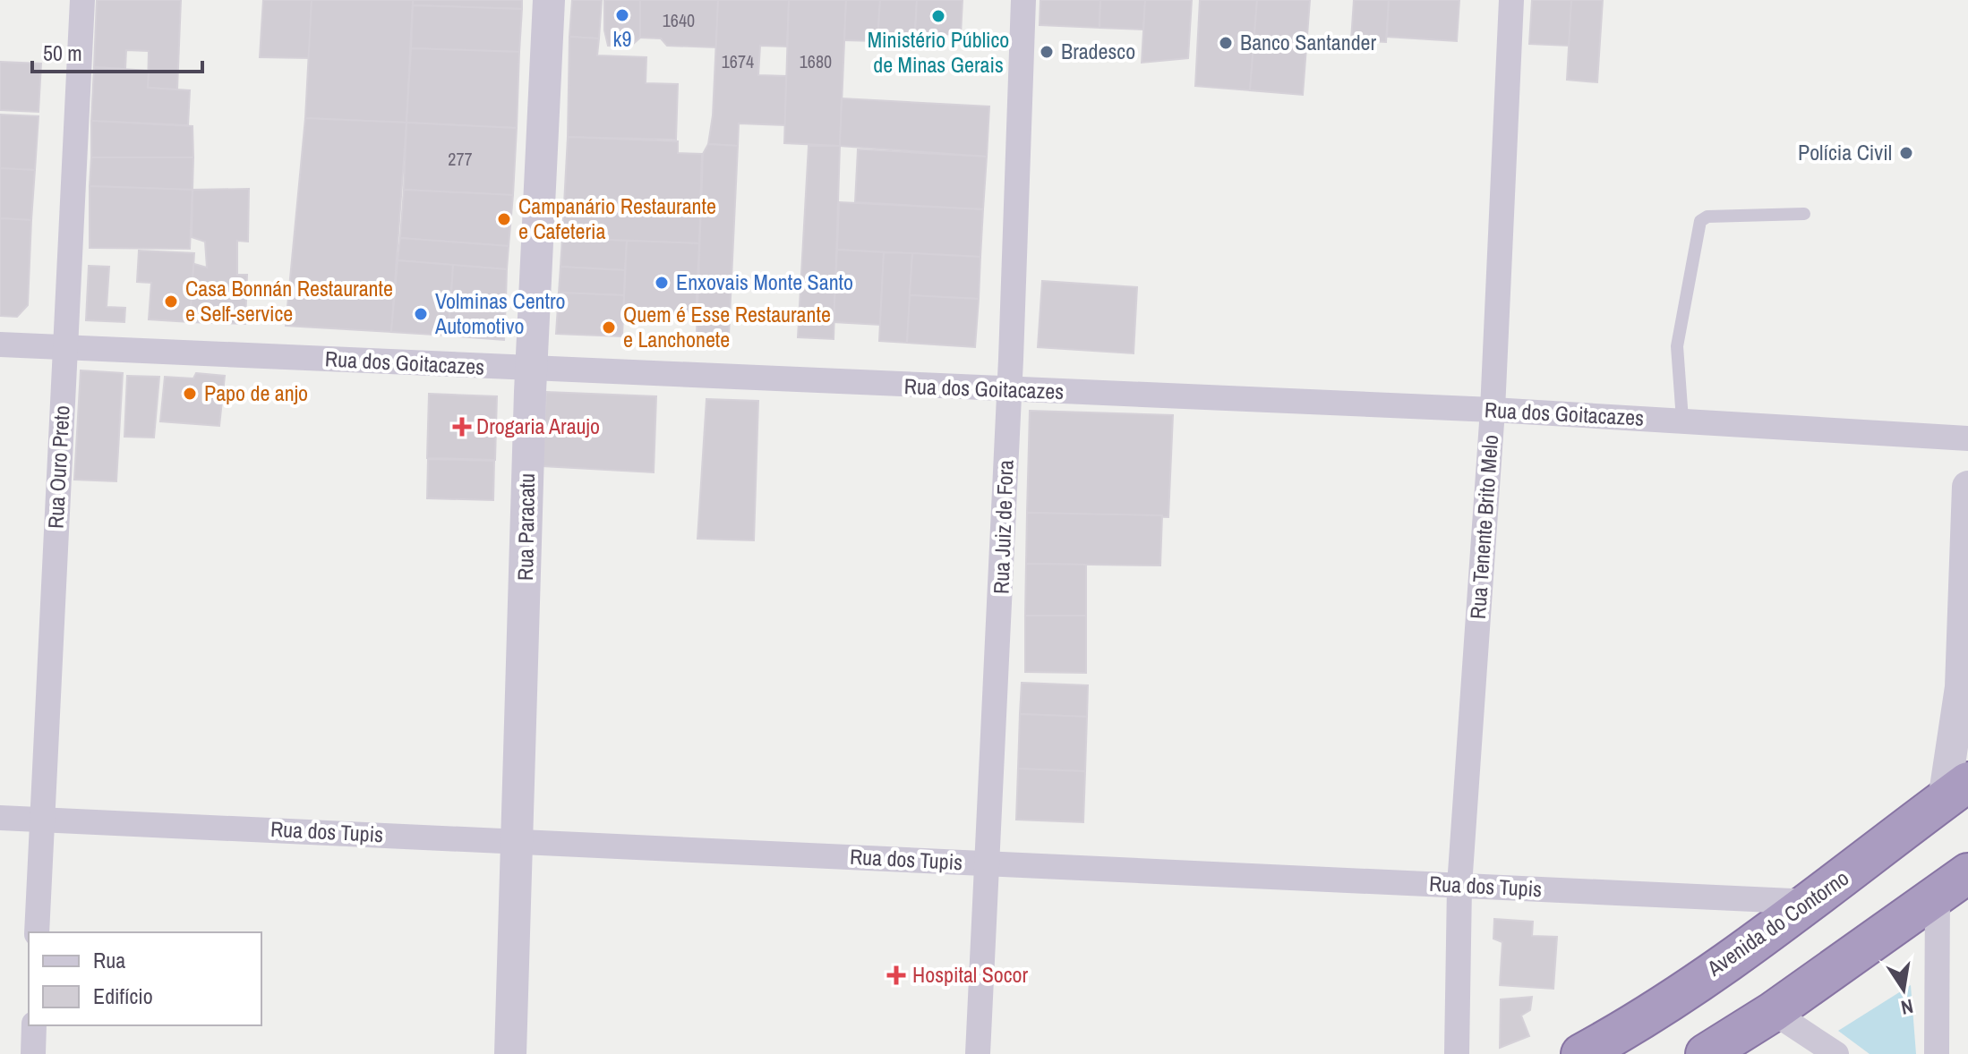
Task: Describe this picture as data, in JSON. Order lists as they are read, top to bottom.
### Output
{
  "streets": {
    "highway": ["Avenida do Contorno"],
    "street": [
      "Rua dos Goitacazes",
      "Rua Ouro Preto",
      "Rua Paracatu",
      "Rua Juiz de Fora",
      "Rua Tenente Brito Melo",
      "Rua dos Tupis"
    ]
  },
  "crossings": [
    ["Rua dos Goitacazes", "Rua Ouro Preto"],
    ["Rua dos Goitacazes", "Rua Paracatu"],
    ["Rua dos Goitacazes", "Rua Juiz de Fora"],
    ["Rua dos Goitacazes", "Rua Tenente Brito Melo"],
    ["Rua Ouro Preto", "Rua dos Tupis"],
    ["Rua Paracatu", "Rua dos Tupis"],
    ["Rua Juiz de Fora", "Rua dos Tupis"],
    ["Rua Tenente Brito Melo", "Rua dos Tupis"],
    ["Rua dos Tupis", "Avenida do Contorno"]
  ],
  "places": {
    "other": [
      "k9",
      "Ministério Público de Minas Gerais",
      "Banco Santander",
      "Bradesco",
      "Polícia Civil",
      "Campanário Restaurante e Cafeteria",
      "Enxovais Monte Santo",
      "Casa Bonnán Restaurante e Self-service",
      "Volminas Centro Automotivo",
      "Quem é Esse Restaurante e Lanchonete",
      "Papo de anjo"
    ],
    "health": ["Drogaria Araujo", "Hospital Socor"]
  },
  "house_numbers": [
    "1640",
    "1674",
    "1680",
    "277"
  ],
  "legend": ["Rua", "Edifício"],
  "scale_bar": "50 m",
  "north": "bottom"
}
